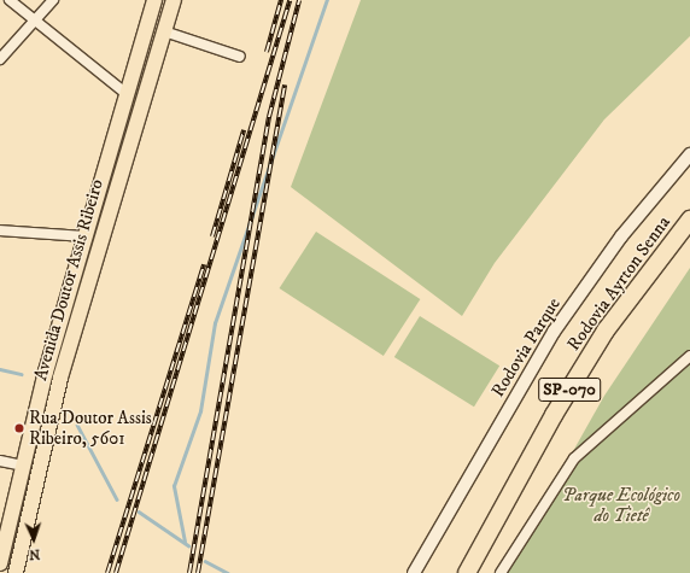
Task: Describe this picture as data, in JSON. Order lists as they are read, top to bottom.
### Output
{
  "streets": {
    "highway": ["Rodovia Ayrton Senna", "SP-070"],
    "main road": ["Avenida Doutor Assis Ribeiro"],
    "street": ["Rodovia Parque"]
  },
  "parks": ["Parque Ecológico do Tietê"],
  "places": ["Rua Doutor Assis Ribeiro, 5601"],
  "north": "bottom"
}
